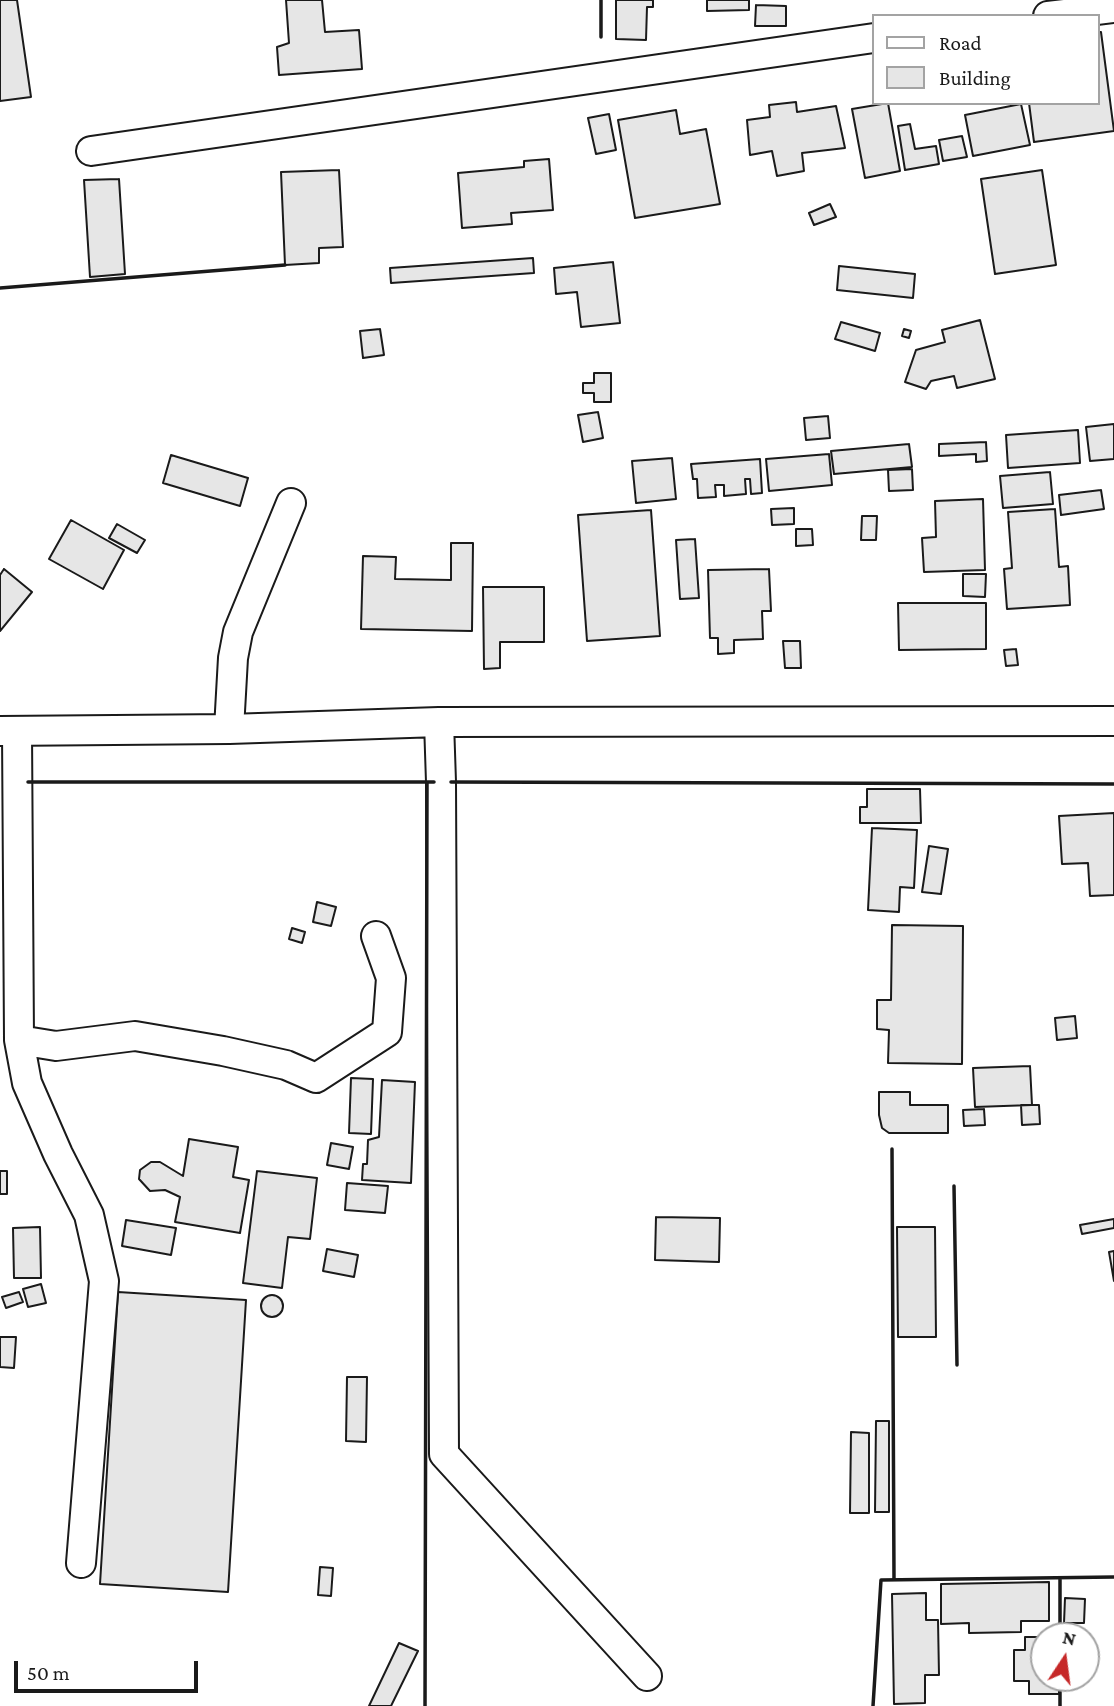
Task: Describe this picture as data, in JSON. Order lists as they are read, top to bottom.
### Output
{
  "legend": ["Road", "Building"],
  "scale_bar": "50 m",
  "north": "top"
}
